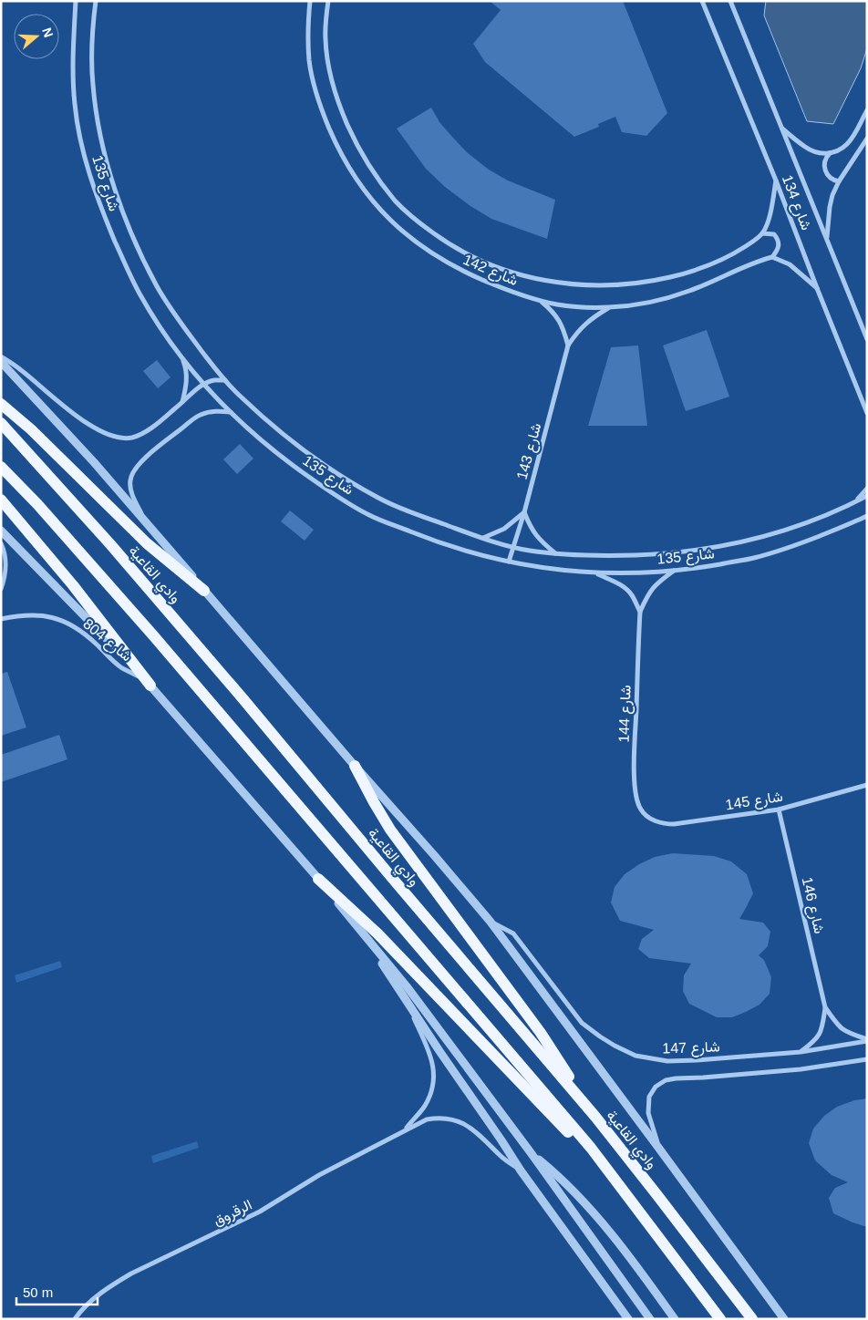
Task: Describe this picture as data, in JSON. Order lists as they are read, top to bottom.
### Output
{
  "streets": {
    "main road": ["وادي القاعية"],
    "street": [
      "شارع 135",
      "شارع 134",
      "شارع 142",
      "شارع 143",
      "شارع 804",
      "شارع 144",
      "شارع 145",
      "شارع 146",
      "شارع 147",
      "الرقروق"
    ]
  },
  "crossings": [
    ["شارع 135", "شارع 143"],
    ["شارع 135", "وادي القاعية"],
    ["شارع 135", "شارع 144"],
    ["شارع 142", "شارع 143"],
    ["وادي القاعية", "شارع 147"],
    ["شارع 144", "شارع 145"],
    ["شارع 145", "شارع 146"],
    ["شارع 146", "شارع 147"]
  ],
  "scale_bar": "50 m",
  "north": "right"
}
